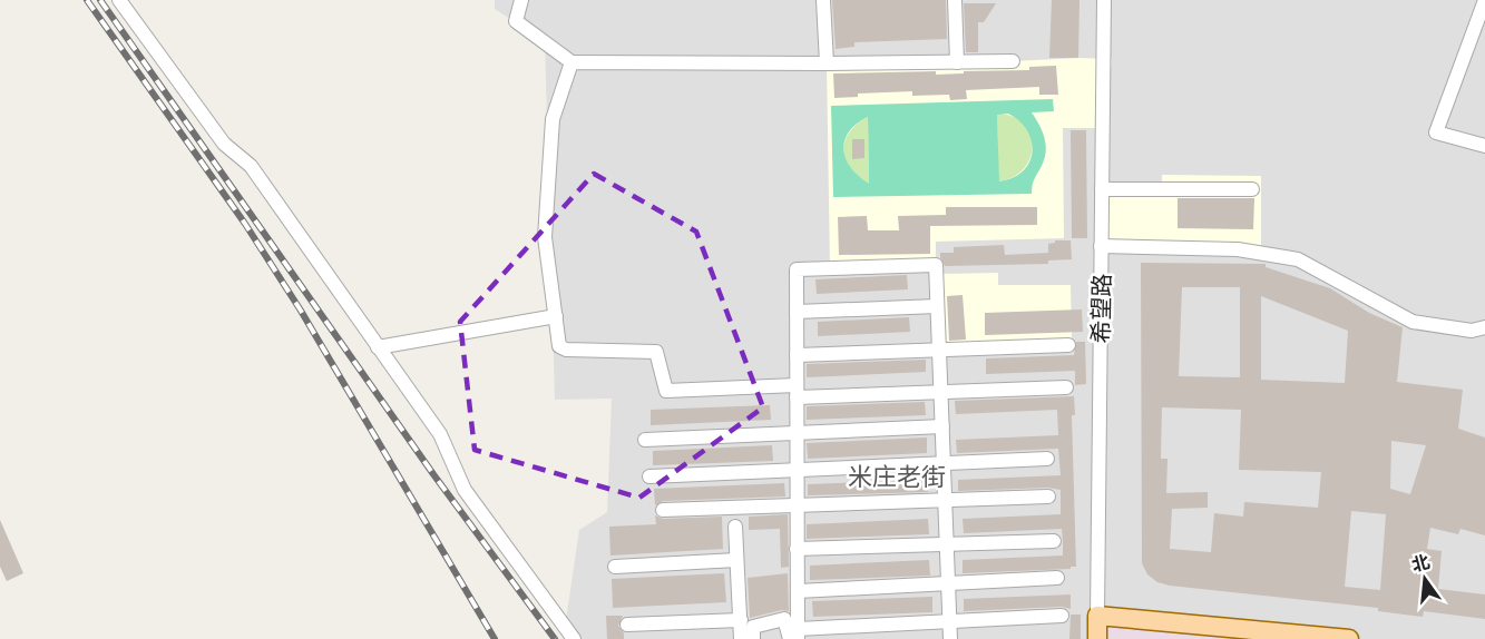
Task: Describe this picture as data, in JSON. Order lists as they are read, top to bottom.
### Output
{
  "streets": {
    "street": ["希望路"]
  },
  "districts": ["米庄老街"],
  "north": "top"
}
